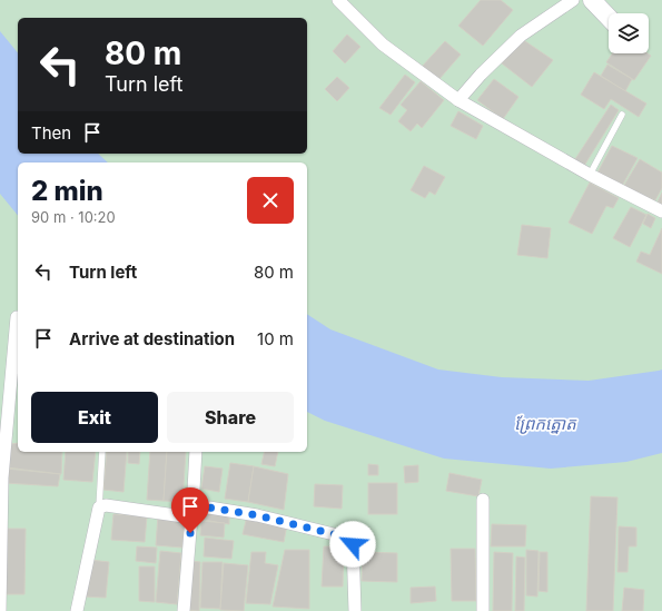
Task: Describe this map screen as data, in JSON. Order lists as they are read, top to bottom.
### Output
{
  "water": ["ព្រែកត្នោត"],
  "page": {
    "turn": ["80 m", "Turn left"],
    "then": "Then",
    "heading": ["2 min", "90 m · 10:20"],
    "list": [
      {
        "name": "Turn left",
        "value": "80 m"
      },
      {
        "name": "Arrive at destination",
        "value": "10 m"
      }
    ],
    "buttons": ["Exit", "Share"]
  }
}
